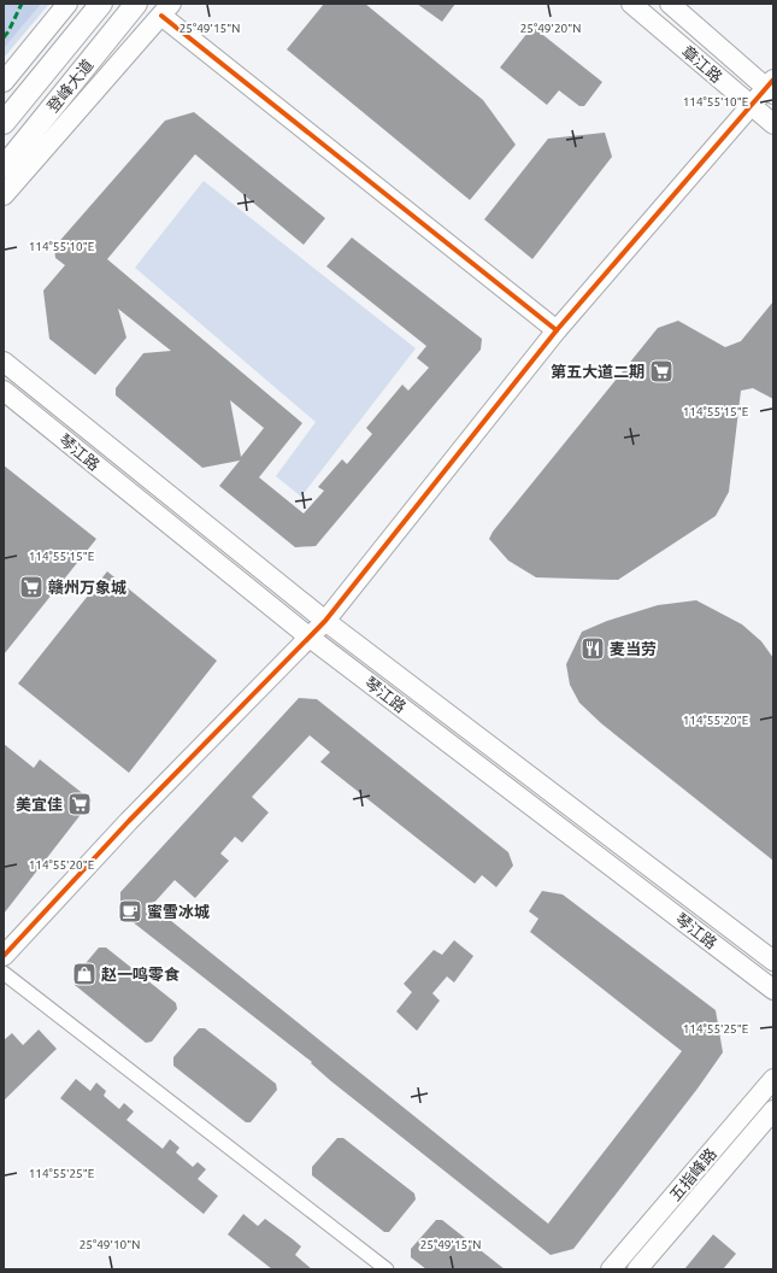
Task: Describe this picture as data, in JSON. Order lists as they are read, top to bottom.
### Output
{
  "streets": {
    "main road": [
      "章江路",
      "登峰大道",
      "琴江路",
      "五指峰路"
    ]
  },
  "places": {
    "supermarket": ["第五大道二期", "赣州万象城", "美宜佳"],
    "restaurant": ["麦当劳"],
    "cafe": ["蜜雪冰城"],
    "shop": ["赵一鸣零食"]
  },
  "coordinates": [
    "25°49'15\"N",
    "25°49'20\"N",
    "114°55'10\"E",
    "114°55'15\"E",
    "114°55'20\"E",
    "114°55'25\"E",
    "25°49'10\"N"
  ]
}
